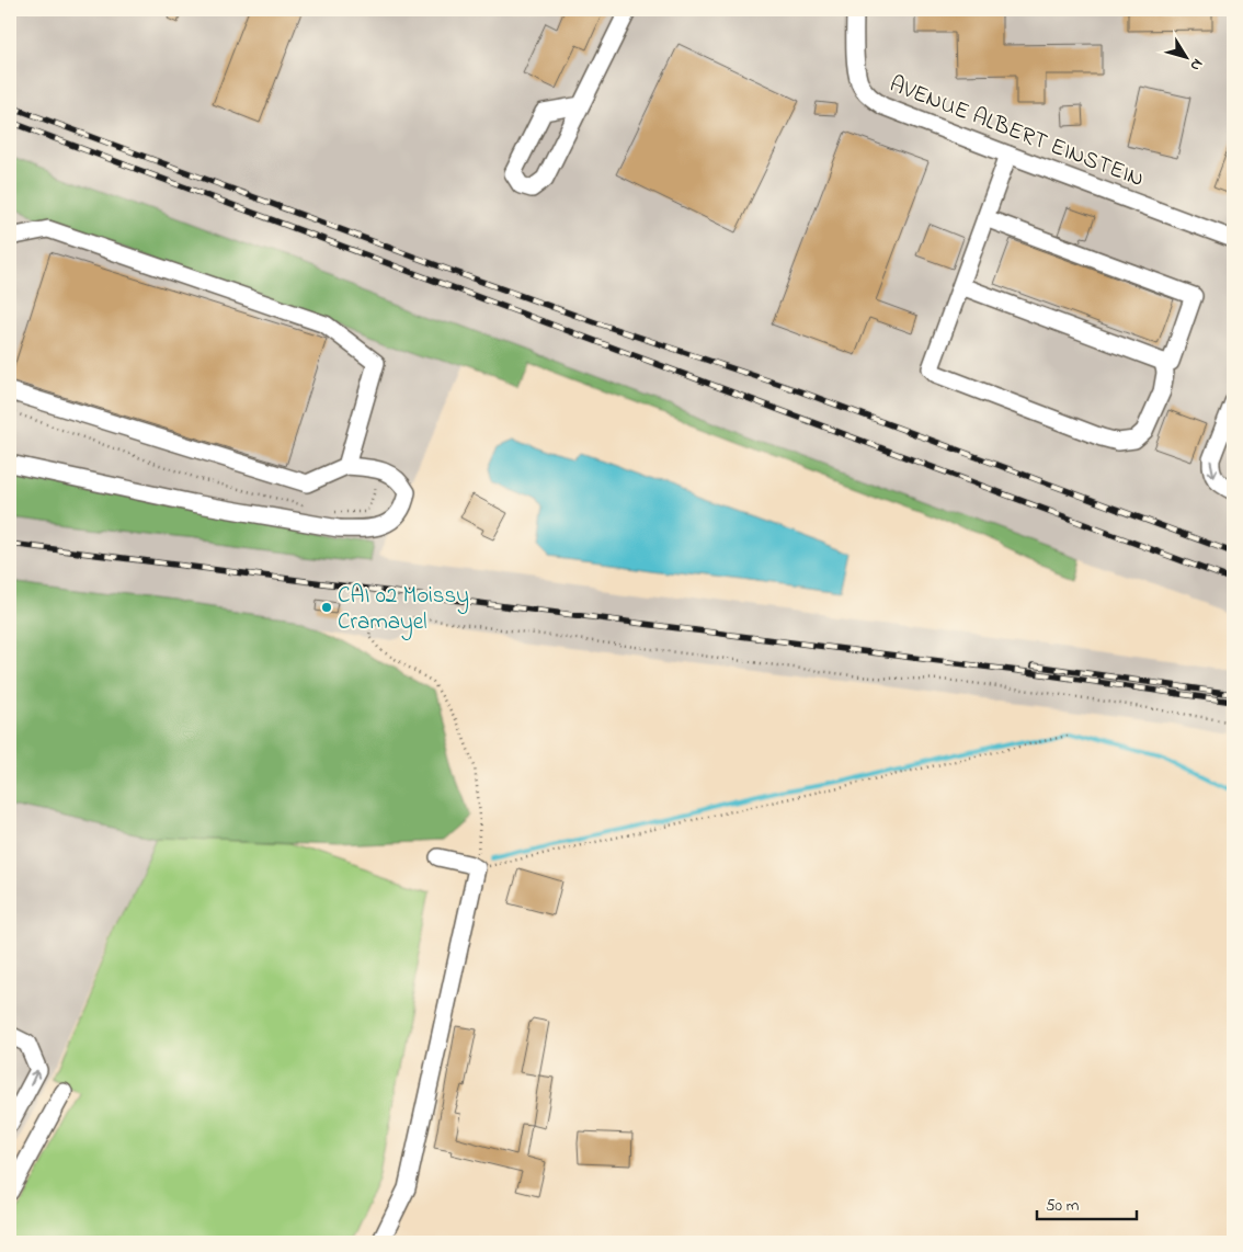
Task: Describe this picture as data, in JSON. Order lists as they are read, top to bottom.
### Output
{
  "streets": {
    "street": ["AVENUE ALBERT EINSTEIN"]
  },
  "places": ["CAI 02 Moissy Cramayel"],
  "scale_bar": "50 m",
  "north": "bottom right"
}
